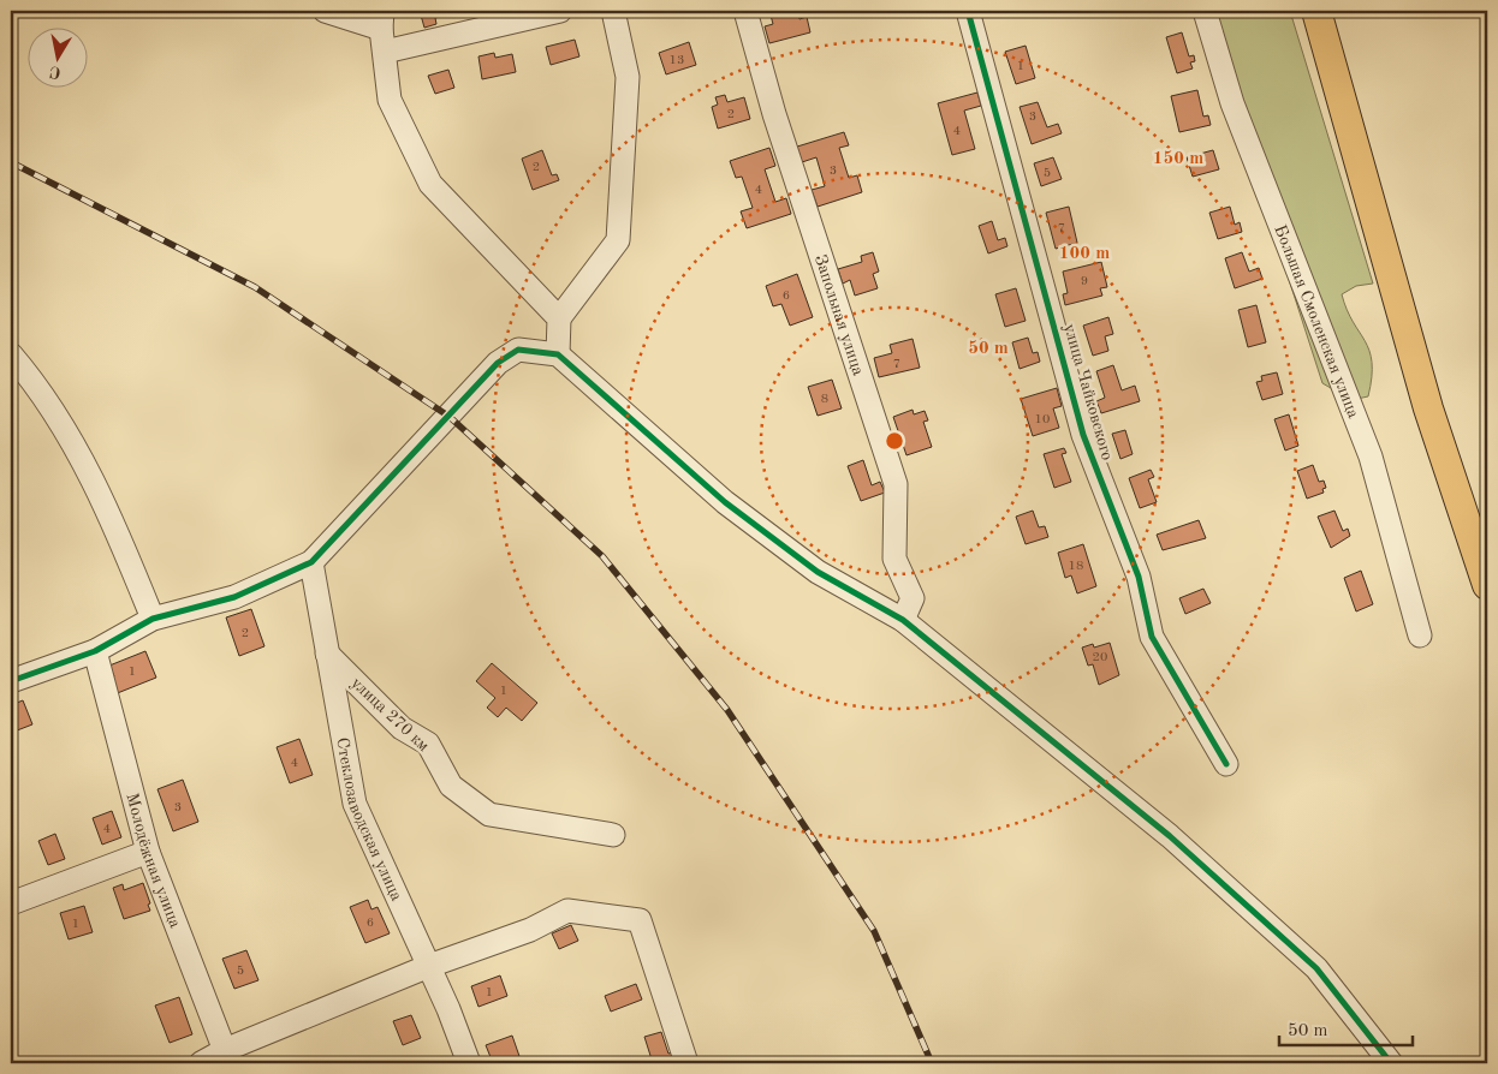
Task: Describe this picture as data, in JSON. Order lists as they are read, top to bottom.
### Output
{
  "streets": {
    "street": [
      "Запольная улица",
      "Большая Смоленская улица",
      "улица Чайковского",
      "улица 270 км",
      "Стеклозаводская улица",
      "Молодёжная улица"
    ]
  },
  "crossings": [
    ["улица 270 км", "Стеклозаводская улица"]
  ],
  "house_numbers": [
    "13",
    "1",
    "2",
    "3",
    "4",
    "2",
    "3",
    "5",
    "4",
    "7",
    "9",
    "6",
    "7",
    "8",
    "10",
    "18",
    "2",
    "20",
    "1",
    "1",
    "4",
    "3",
    "4",
    "6",
    "1",
    "5",
    "1"
  ],
  "scale_bar": "50 m",
  "north": "bottom",
  "rings": ["150 m", "100 m", "50 m"]
}
